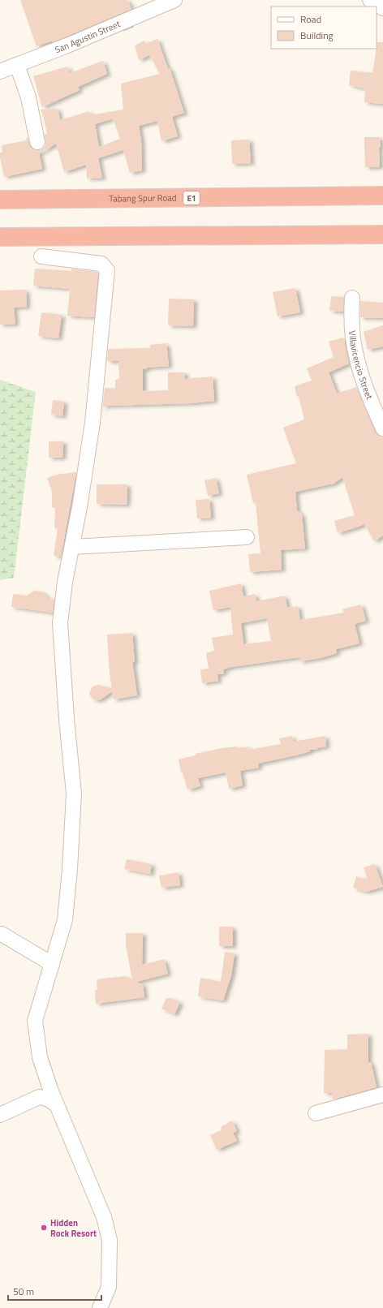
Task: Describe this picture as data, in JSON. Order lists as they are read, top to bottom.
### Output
{
  "streets": {
    "highway": ["Tabang Spur Road", "E1"],
    "street": ["San Agustin Street", "Villavicencio Street"]
  },
  "places": ["Hidden Rock Resort"],
  "legend": ["Road", "Building"],
  "scale_bar": "50 m"
}
